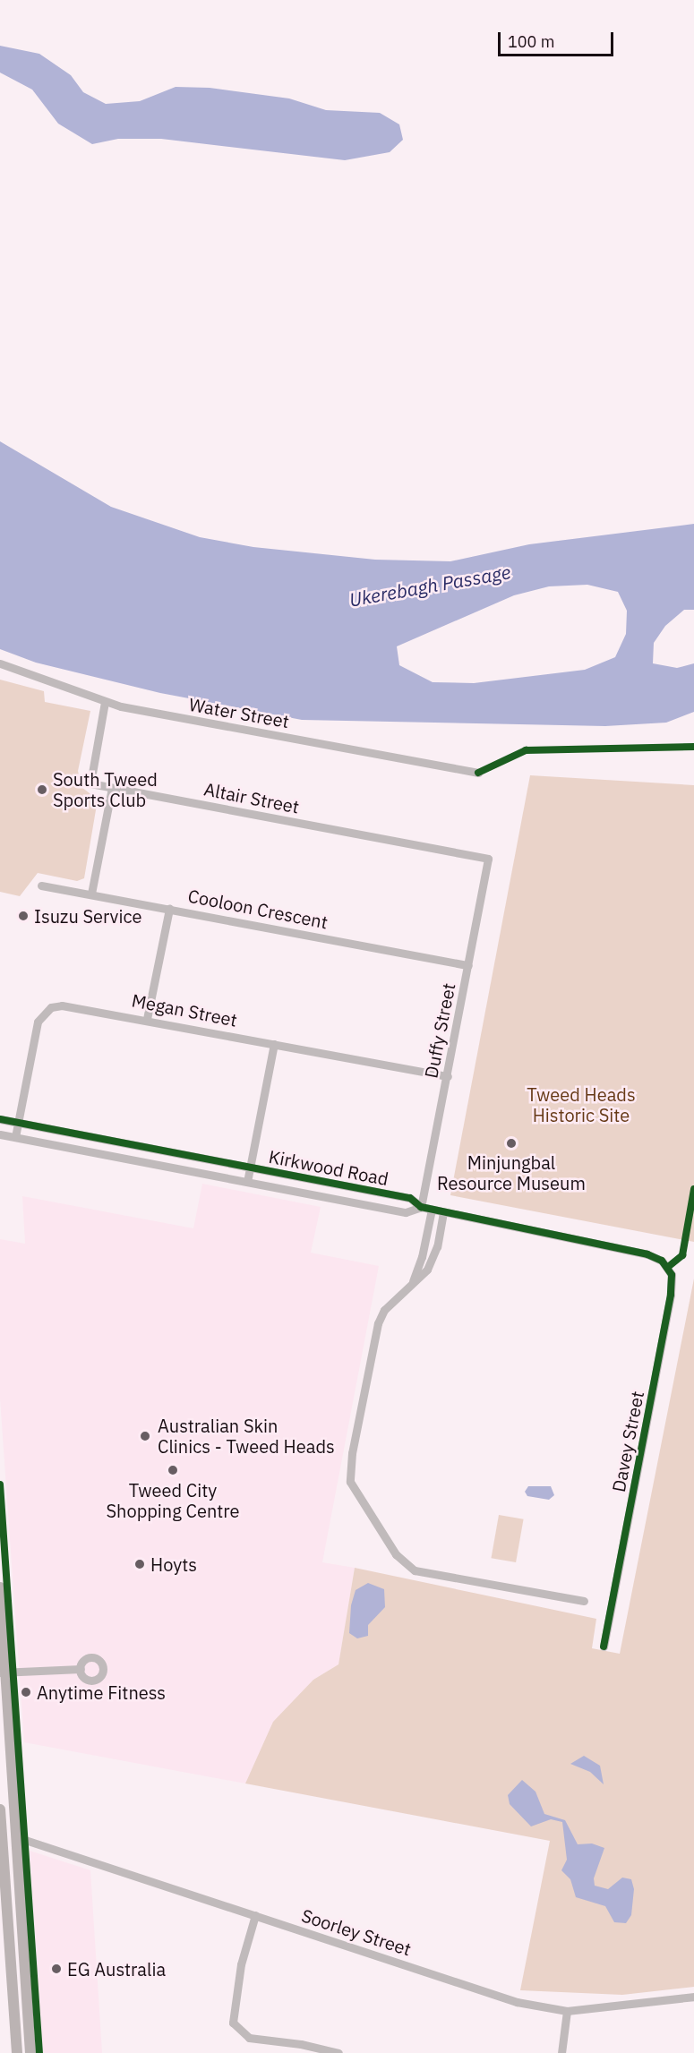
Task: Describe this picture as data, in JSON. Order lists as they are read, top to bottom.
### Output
{
  "streets": {
    "street": [
      "Water Street",
      "Altair Street",
      "Cooloon Crescent",
      "Megan Street",
      "Duffy Street",
      "Kirkwood Road",
      "Davey Street",
      "Soorley Street"
    ]
  },
  "crossings": [
    ["Water Street", "Altair Street"],
    ["Altair Street", "Duffy Street"],
    ["Cooloon Crescent", "Duffy Street"],
    ["Megan Street", "Duffy Street"],
    ["Megan Street", "Kirkwood Road"],
    ["Duffy Street", "Kirkwood Road"],
    ["Kirkwood Road", "Davey Street"]
  ],
  "water": ["Ukerebagh Passage"],
  "parks": ["Tweed Heads Historic Site"],
  "places": [
    "South Tweed Sports Club",
    "Isuzu Service",
    "Minjungbal Resource Museum",
    "Australian Skin Clinics - Tweed Heads",
    "Tweed City Shopping Centre",
    "Hoyts",
    "Anytime Fitness",
    "EG Australia"
  ],
  "scale_bar": "100 m"
}
